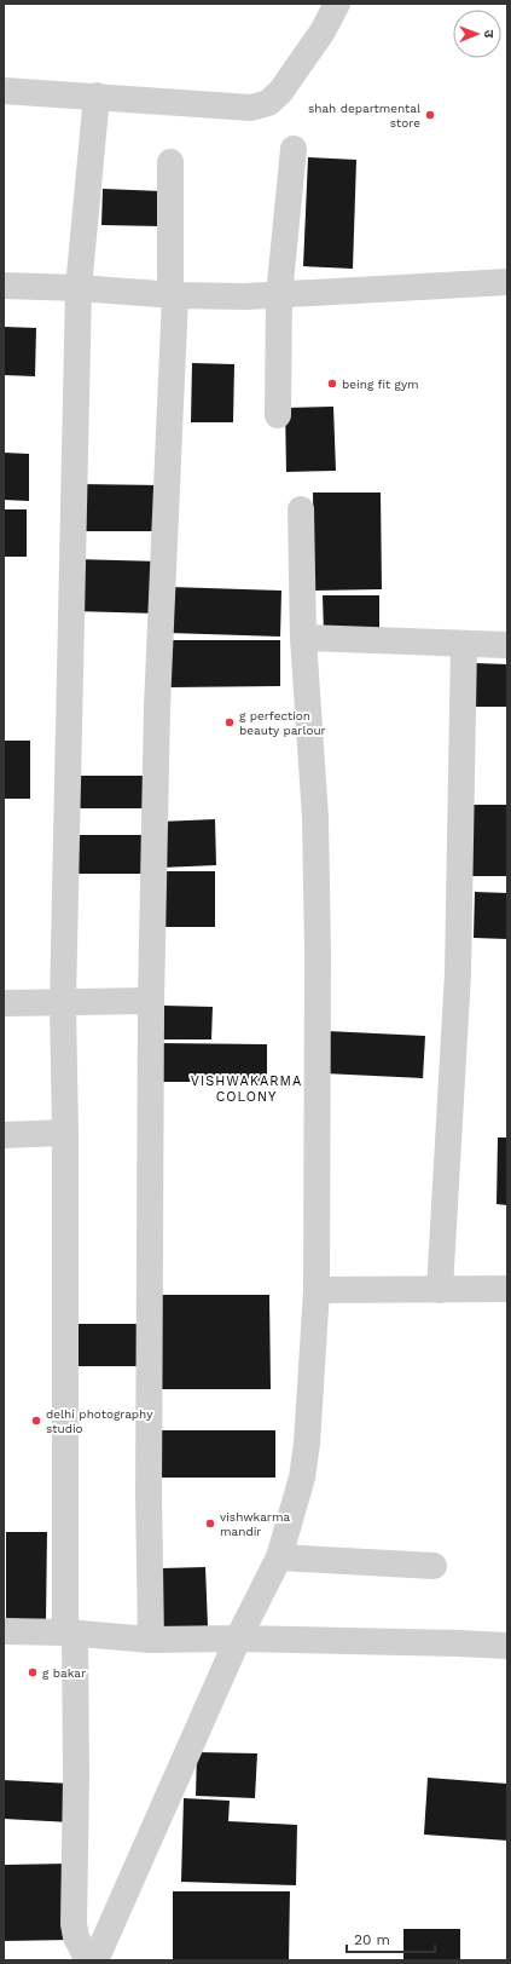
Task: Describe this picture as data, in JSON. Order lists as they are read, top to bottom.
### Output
{
  "districts": ["VISHWAKARMA COLONY"],
  "places": [
    "shah departmental store",
    "being fit gym",
    "g perfection beauty parlour",
    "delhi photography studio",
    "vishwkarma mandir",
    "g bakar"
  ],
  "scale_bar": "20 m",
  "north": "right"
}
